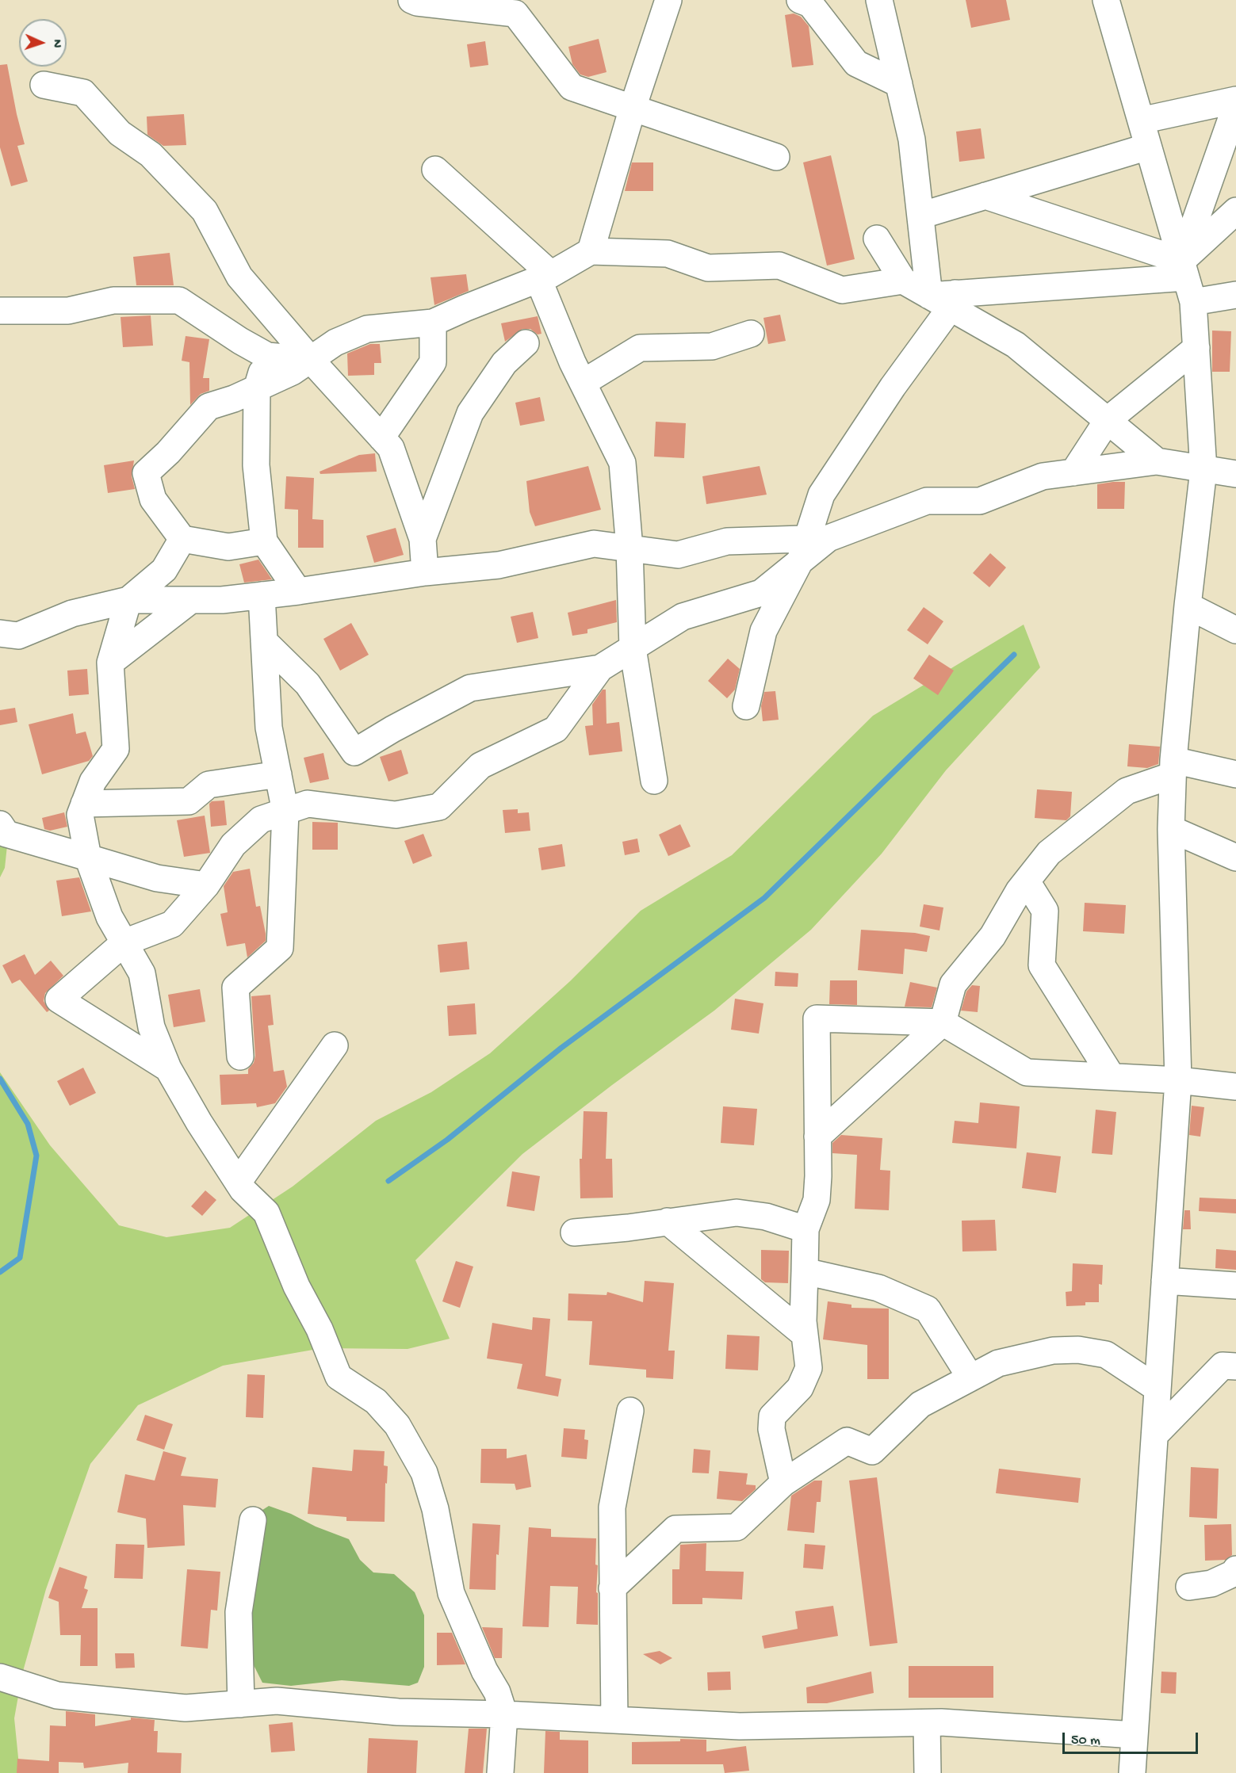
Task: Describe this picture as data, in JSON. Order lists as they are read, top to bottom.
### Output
{
  "scale_bar": "50 m",
  "north": "right"
}
